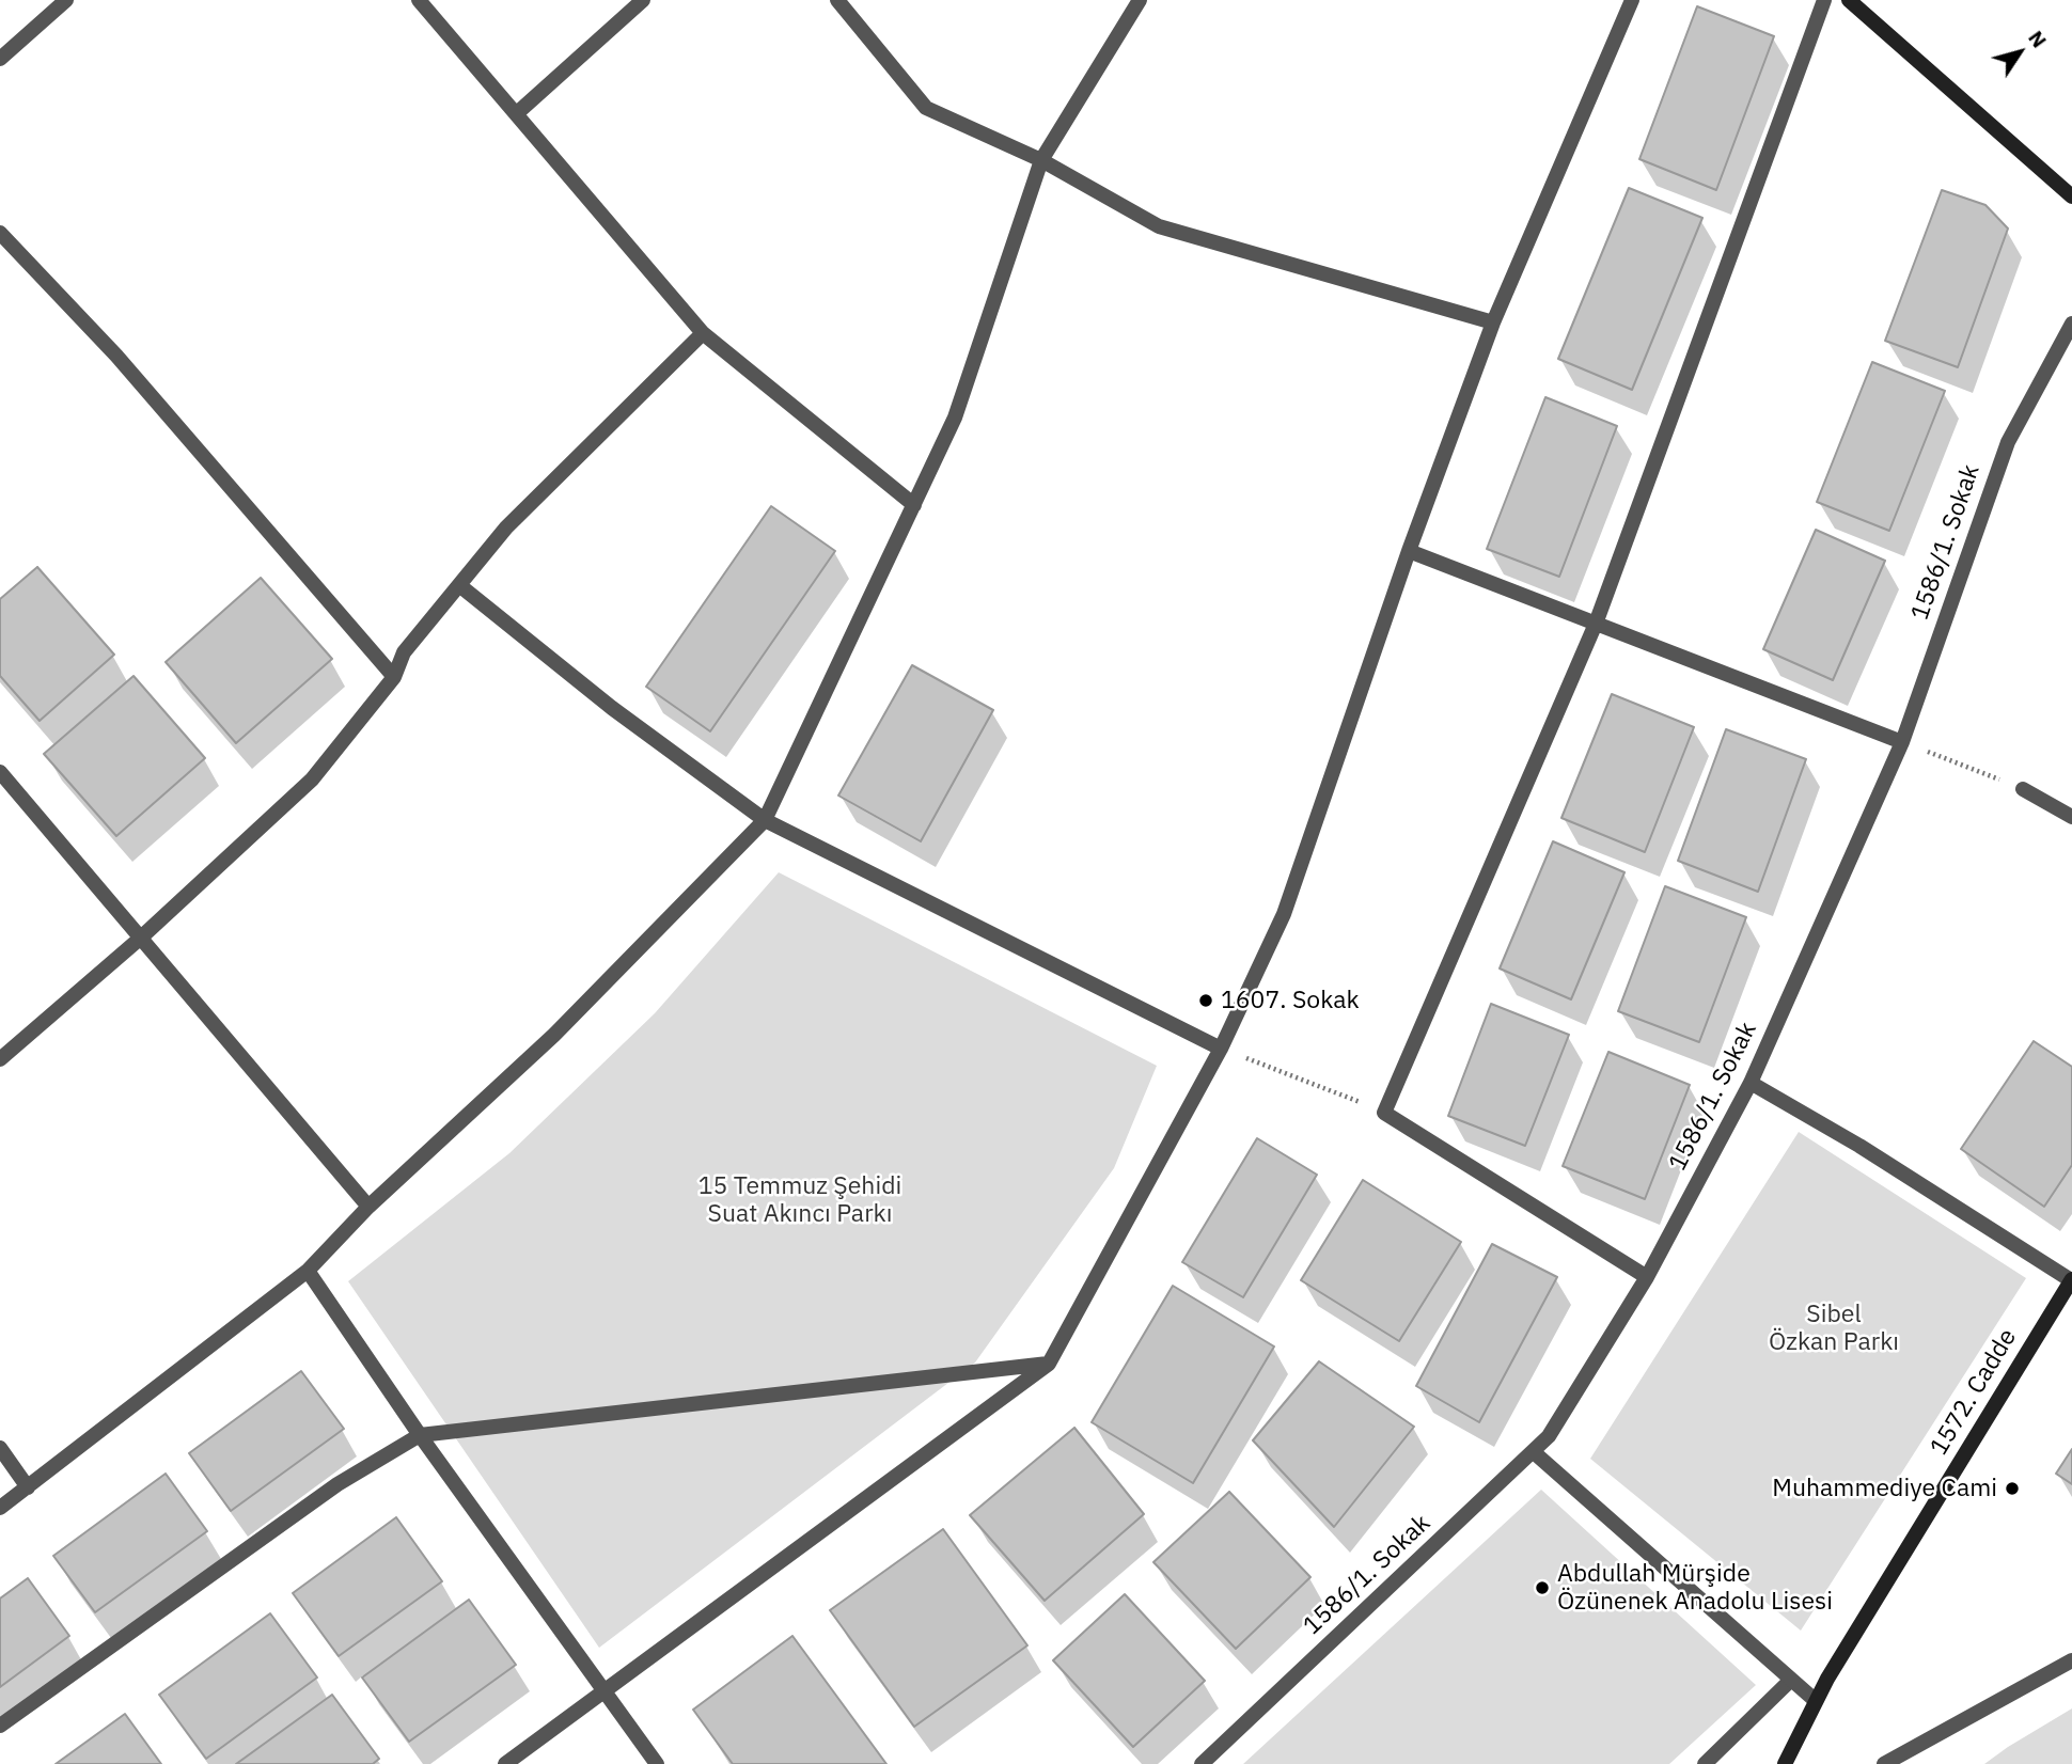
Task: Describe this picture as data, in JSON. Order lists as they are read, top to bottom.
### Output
{
  "streets": {
    "main road": ["1572. Cadde"],
    "street": ["1586/1. Sokak"]
  },
  "parks": ["15 Temmuz Şehidi Suat Akıncı Parkı", "Sibel Özkan Parkı"],
  "places": ["1607. Sokak", "Muhammediye Cami", "Abdullah Mürşide Özünenek Anadolu Lisesi"],
  "north": "top right"
}
